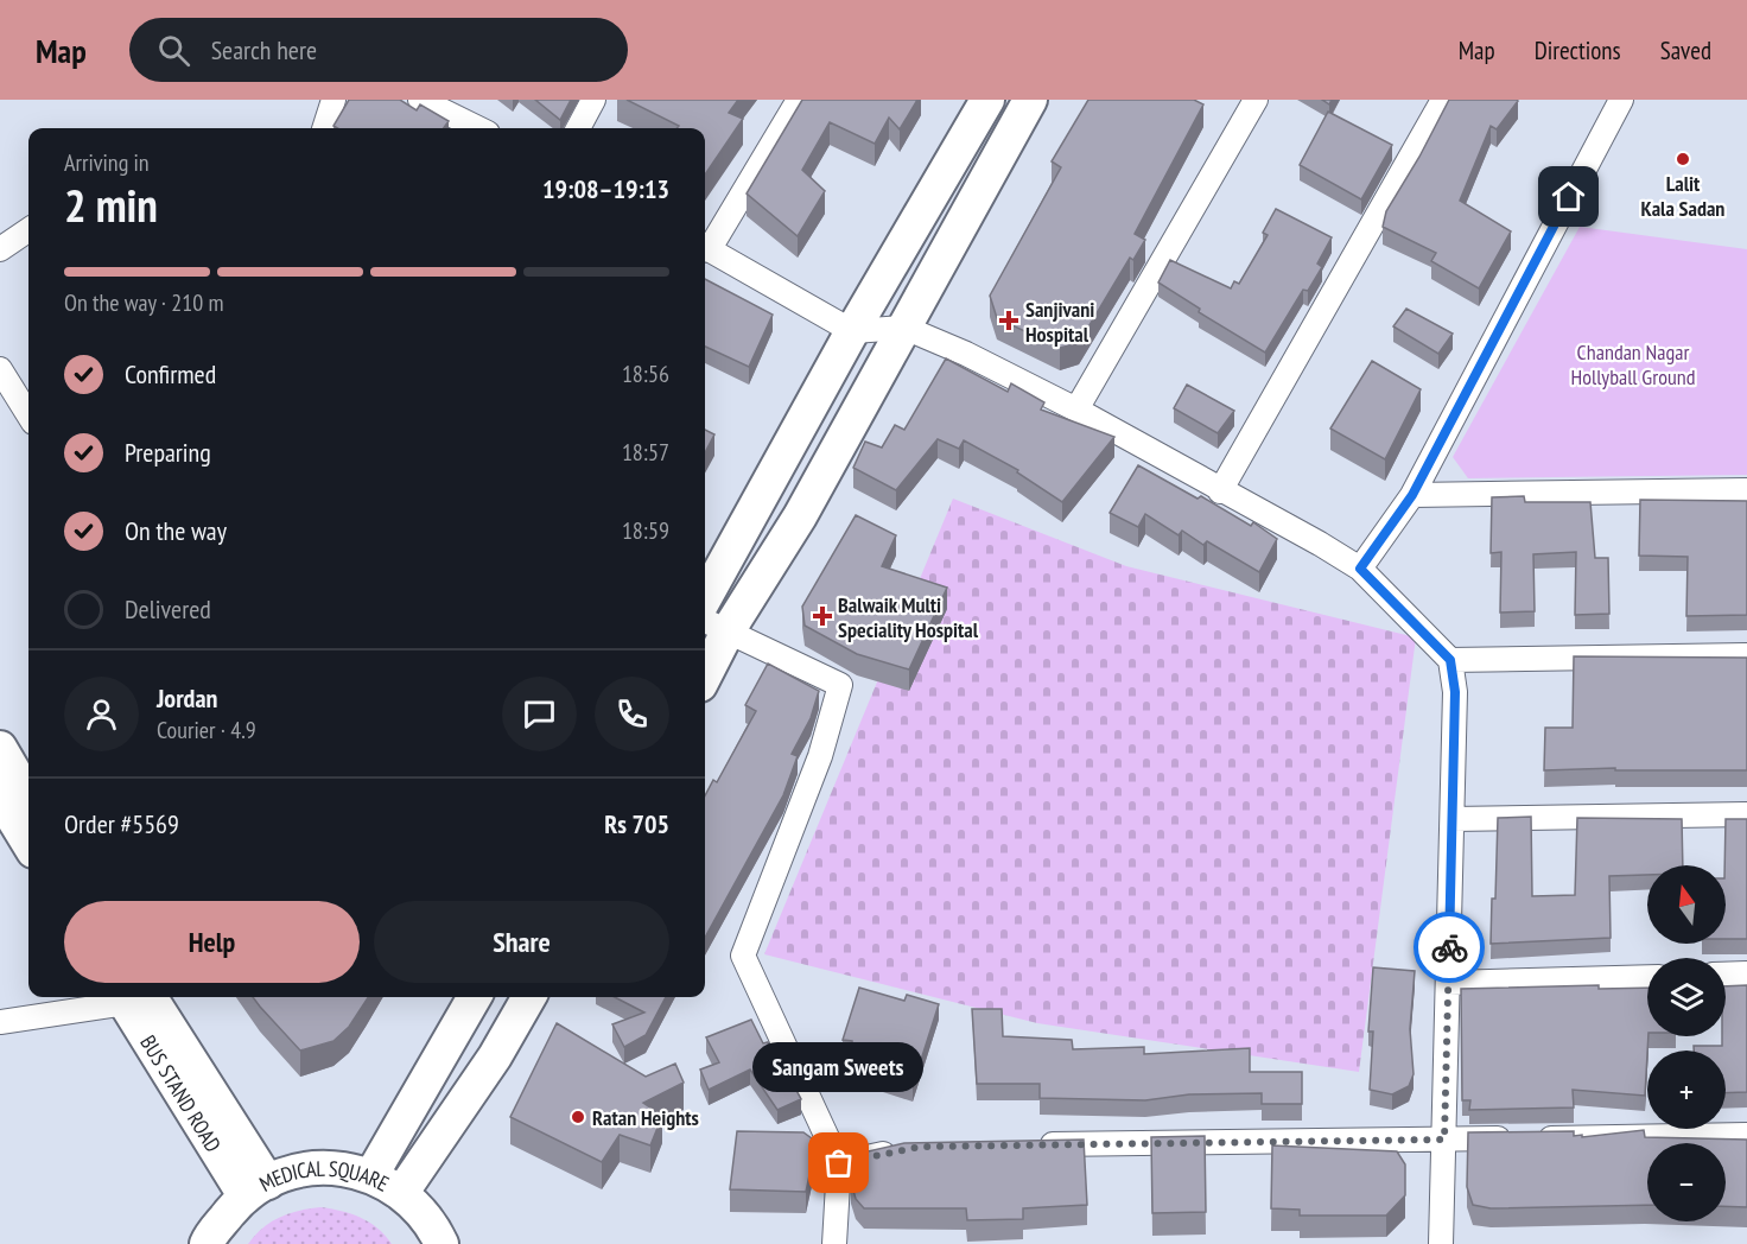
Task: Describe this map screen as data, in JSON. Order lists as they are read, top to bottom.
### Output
{
  "streets": {
    "main road": ["BUS STAND ROAD", "MEDICAL SQUARE"]
  },
  "crossings": [
    ["BUS STAND ROAD", "MEDICAL SQUARE"]
  ],
  "parks": ["Chandan Nagar Hollyball Ground"],
  "places": {
    "other": ["Lalit Kala Sadan", "Ratan Heights", "Sangam Sweets"],
    "health": ["Sanjivani Hospital", "Balwaik Multi Speciality Hospital"]
  },
  "north": "top",
  "page": {
    "header": "Map",
    "search": "Search here",
    "nav": ["Map", "Directions", "Saved"],
    "heading": ["2 min", "Arriving in", "19:08–19:13"],
    "panel": [
      "Jordan",
      "Courier · 4.9",
      "Order #5569",
      "Rs 705"
    ],
    "bar": "On the way · 210 m",
    "list": [
      ["Confirmed", "18:56"],
      ["Preparing", "18:57"],
      ["On the way", "18:59"],
      "Delivered"
    ],
    "map_buttons": ["+", "−"],
    "buttons": ["Help", "Share"],
    "bubble": "Sangam Sweets"
  }
}
